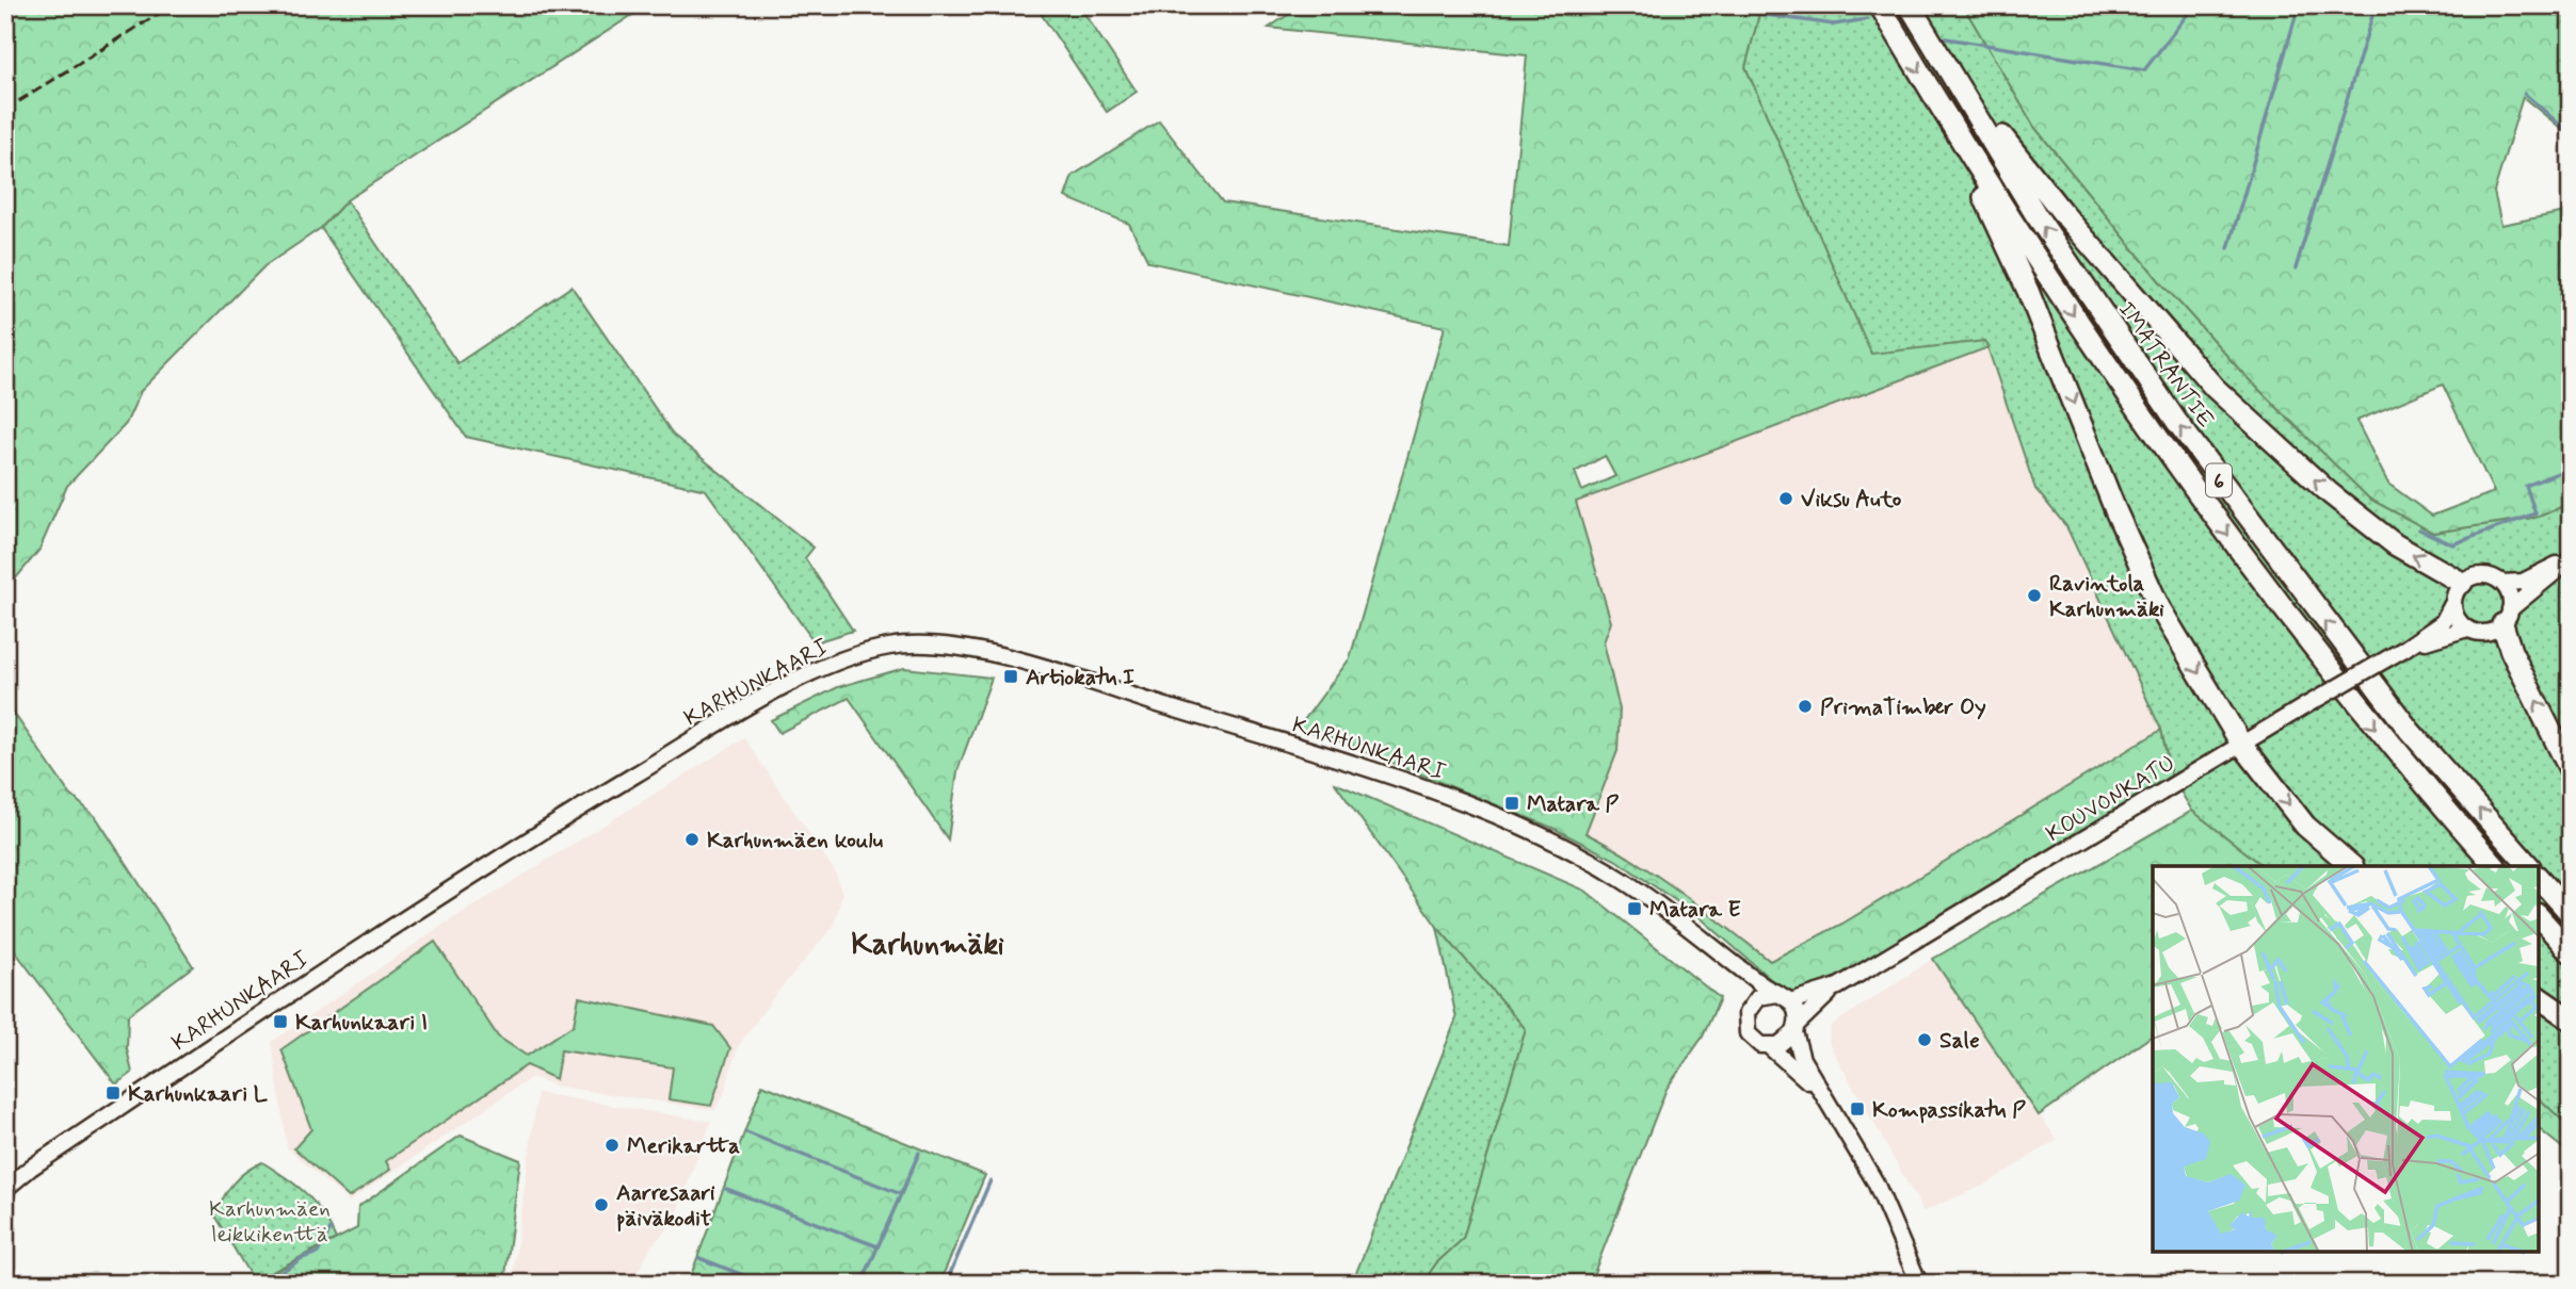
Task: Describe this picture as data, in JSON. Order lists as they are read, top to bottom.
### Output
{
  "streets": {
    "highway": ["IMATRANTIE", "6"],
    "street": ["KARHUNKAARI", "KOUVONKATU"]
  },
  "crossings": [
    ["KARHUNKAARI", "KOUVONKATU"]
  ],
  "districts": ["Karhunmäki"],
  "parks": ["Karhunmäen leikkikenttä"],
  "places": {
    "other": [
      "Viksu Auto",
      "Ravintola Karhunmäki",
      "PrimaTimber Oy",
      "Karhunmäen koulu",
      "Sale",
      "Merikartta",
      "Aarresaari päiväkodit"
    ],
    "transit": [
      "Artiokatu I",
      "Matara P",
      "Matara E",
      "Karhunkaari I",
      "Karhunkaari L",
      "Kompassikatu P"
    ]
  }
}
